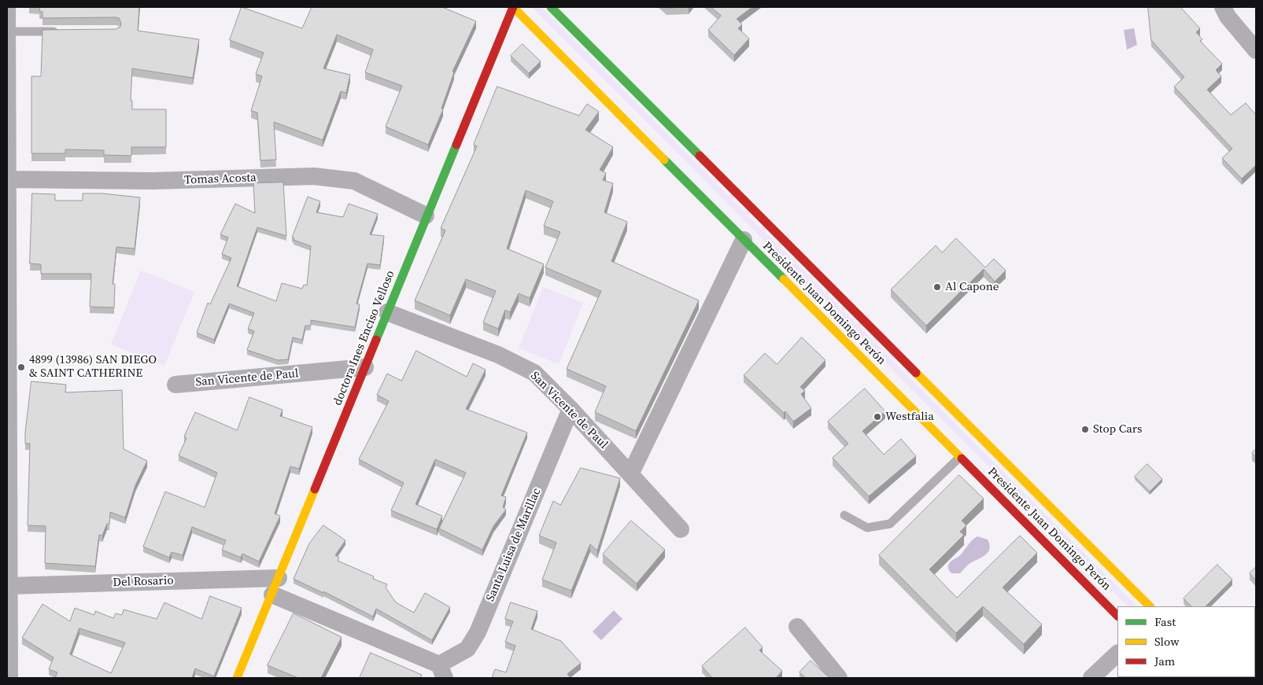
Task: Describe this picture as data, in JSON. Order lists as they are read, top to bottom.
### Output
{
  "streets": {
    "main road": ["Presidente Juan Domingo Perón", "doctora Ines Enciso Velloso"],
    "street": [
      "Tomas Acosta",
      "San Vicente de Paul",
      "Santa Luisa de Marillac",
      "Del Rosario"
    ]
  },
  "crossings": [
    ["Tomas Acosta", "doctora Ines Enciso Velloso"],
    ["Presidente Juan Domingo Perón", "doctora Ines Enciso Velloso"],
    ["doctora Ines Enciso Velloso", "San Vicente de Paul"],
    ["doctora Ines Enciso Velloso", "Del Rosario"],
    ["San Vicente de Paul", "Santa Luisa de Marillac"],
    ["Santa Luisa de Marillac", "Del Rosario"]
  ],
  "places": [
    "Al Capone",
    "4899 (13986) SAN DIEGO & SAINT CATHERINE",
    "Westfalia",
    "Stop Cars"
  ],
  "legend": ["Fast", "Slow", "Jam"]
}
